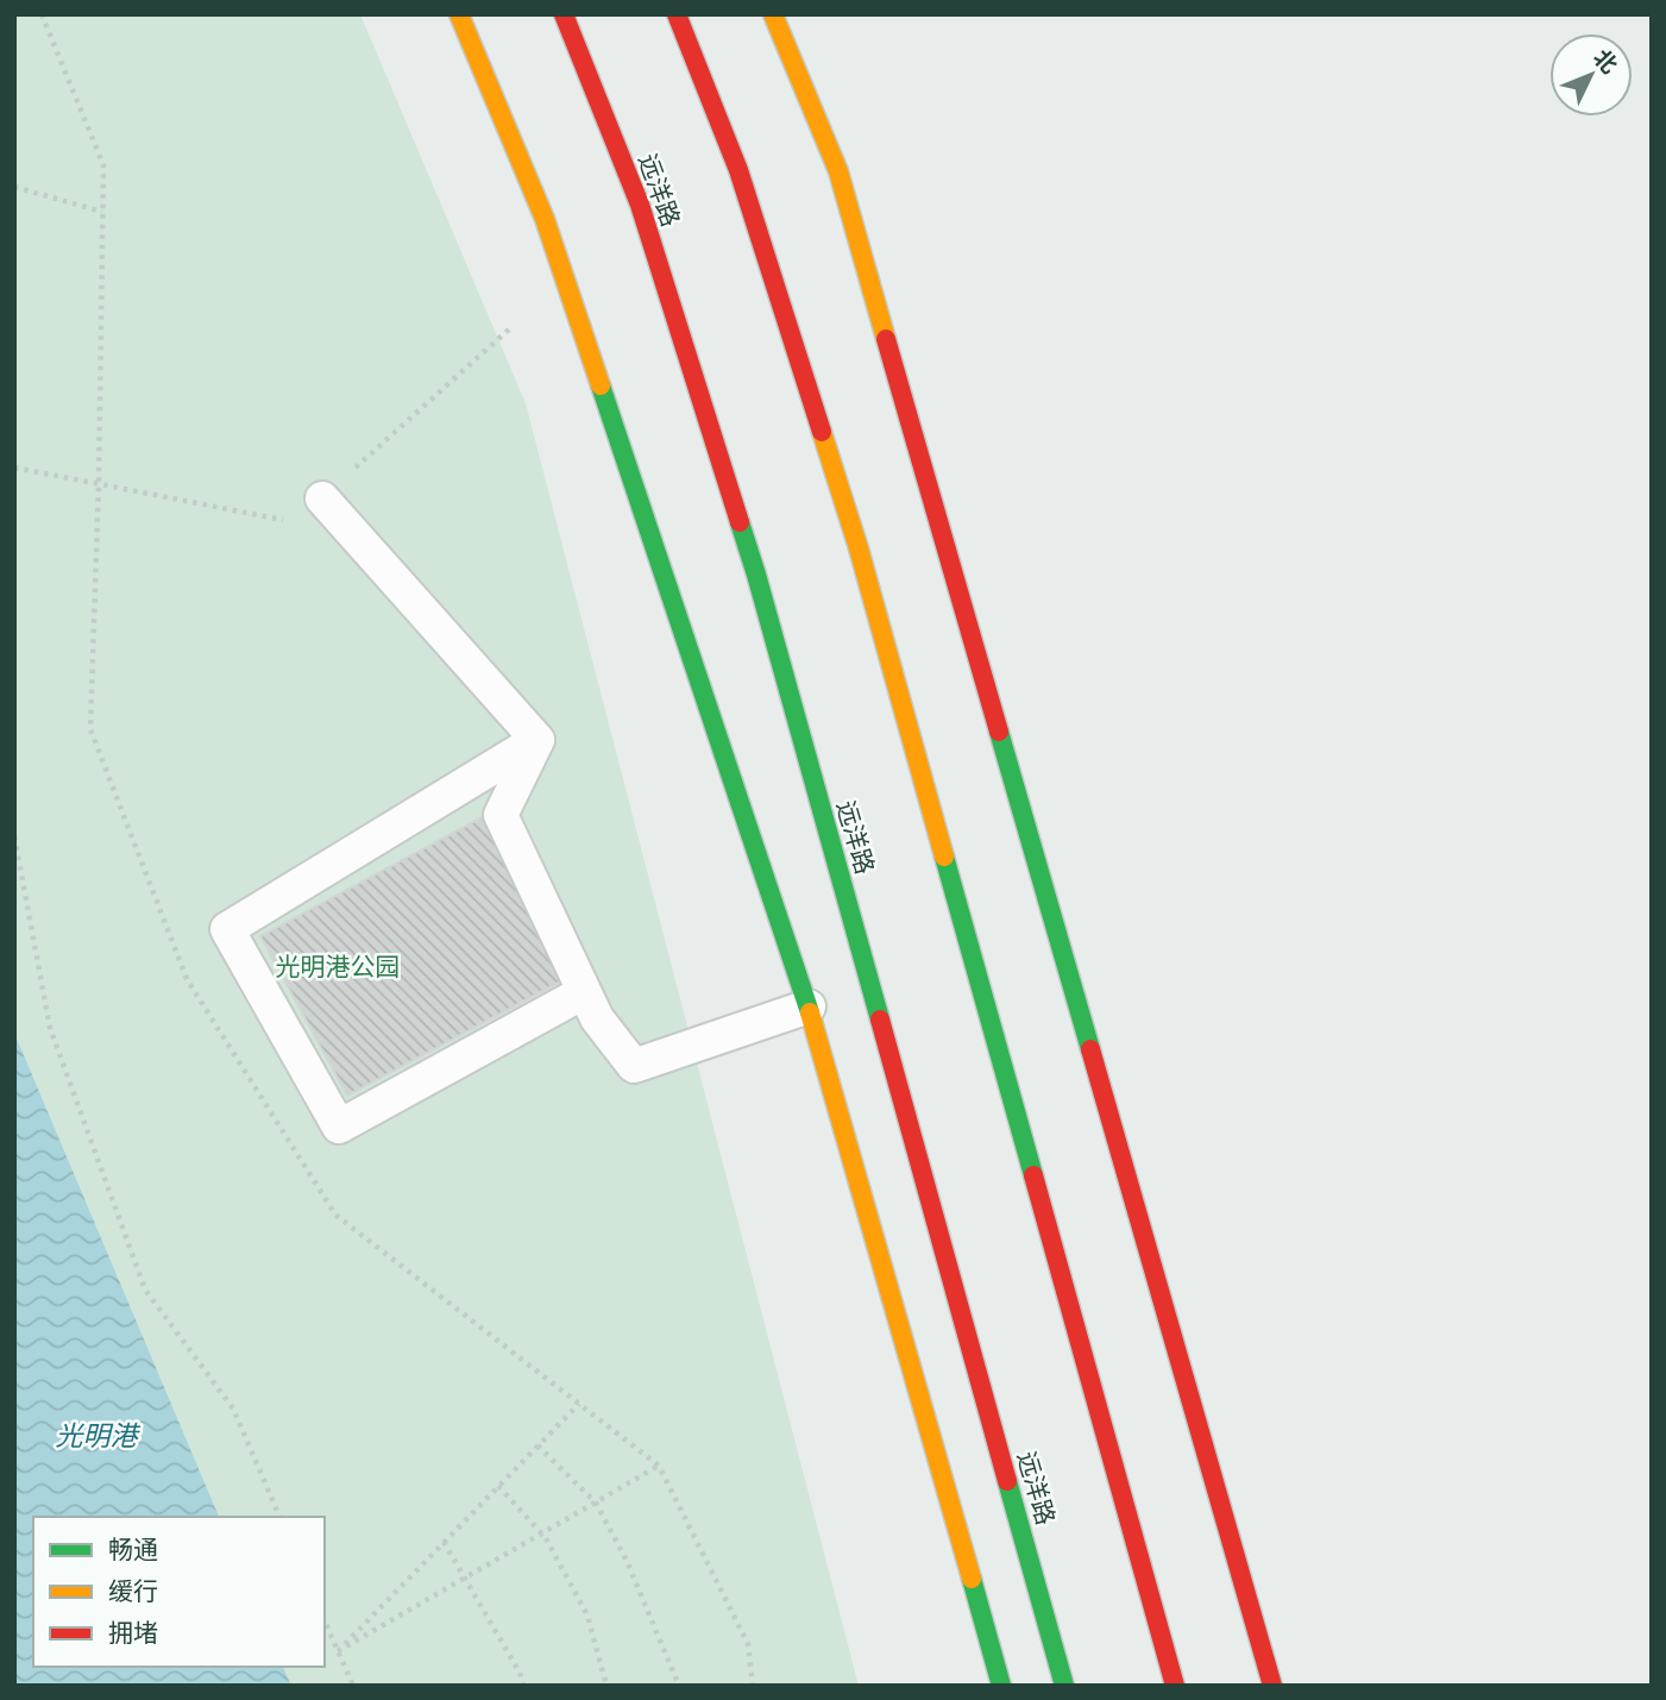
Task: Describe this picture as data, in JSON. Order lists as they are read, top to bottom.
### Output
{
  "streets": {
    "main road": ["远洋路"]
  },
  "water": ["光明港"],
  "parks": ["光明港公园"],
  "legend": ["畅通", "缓行", "拥堵"],
  "north": "top right"
}
